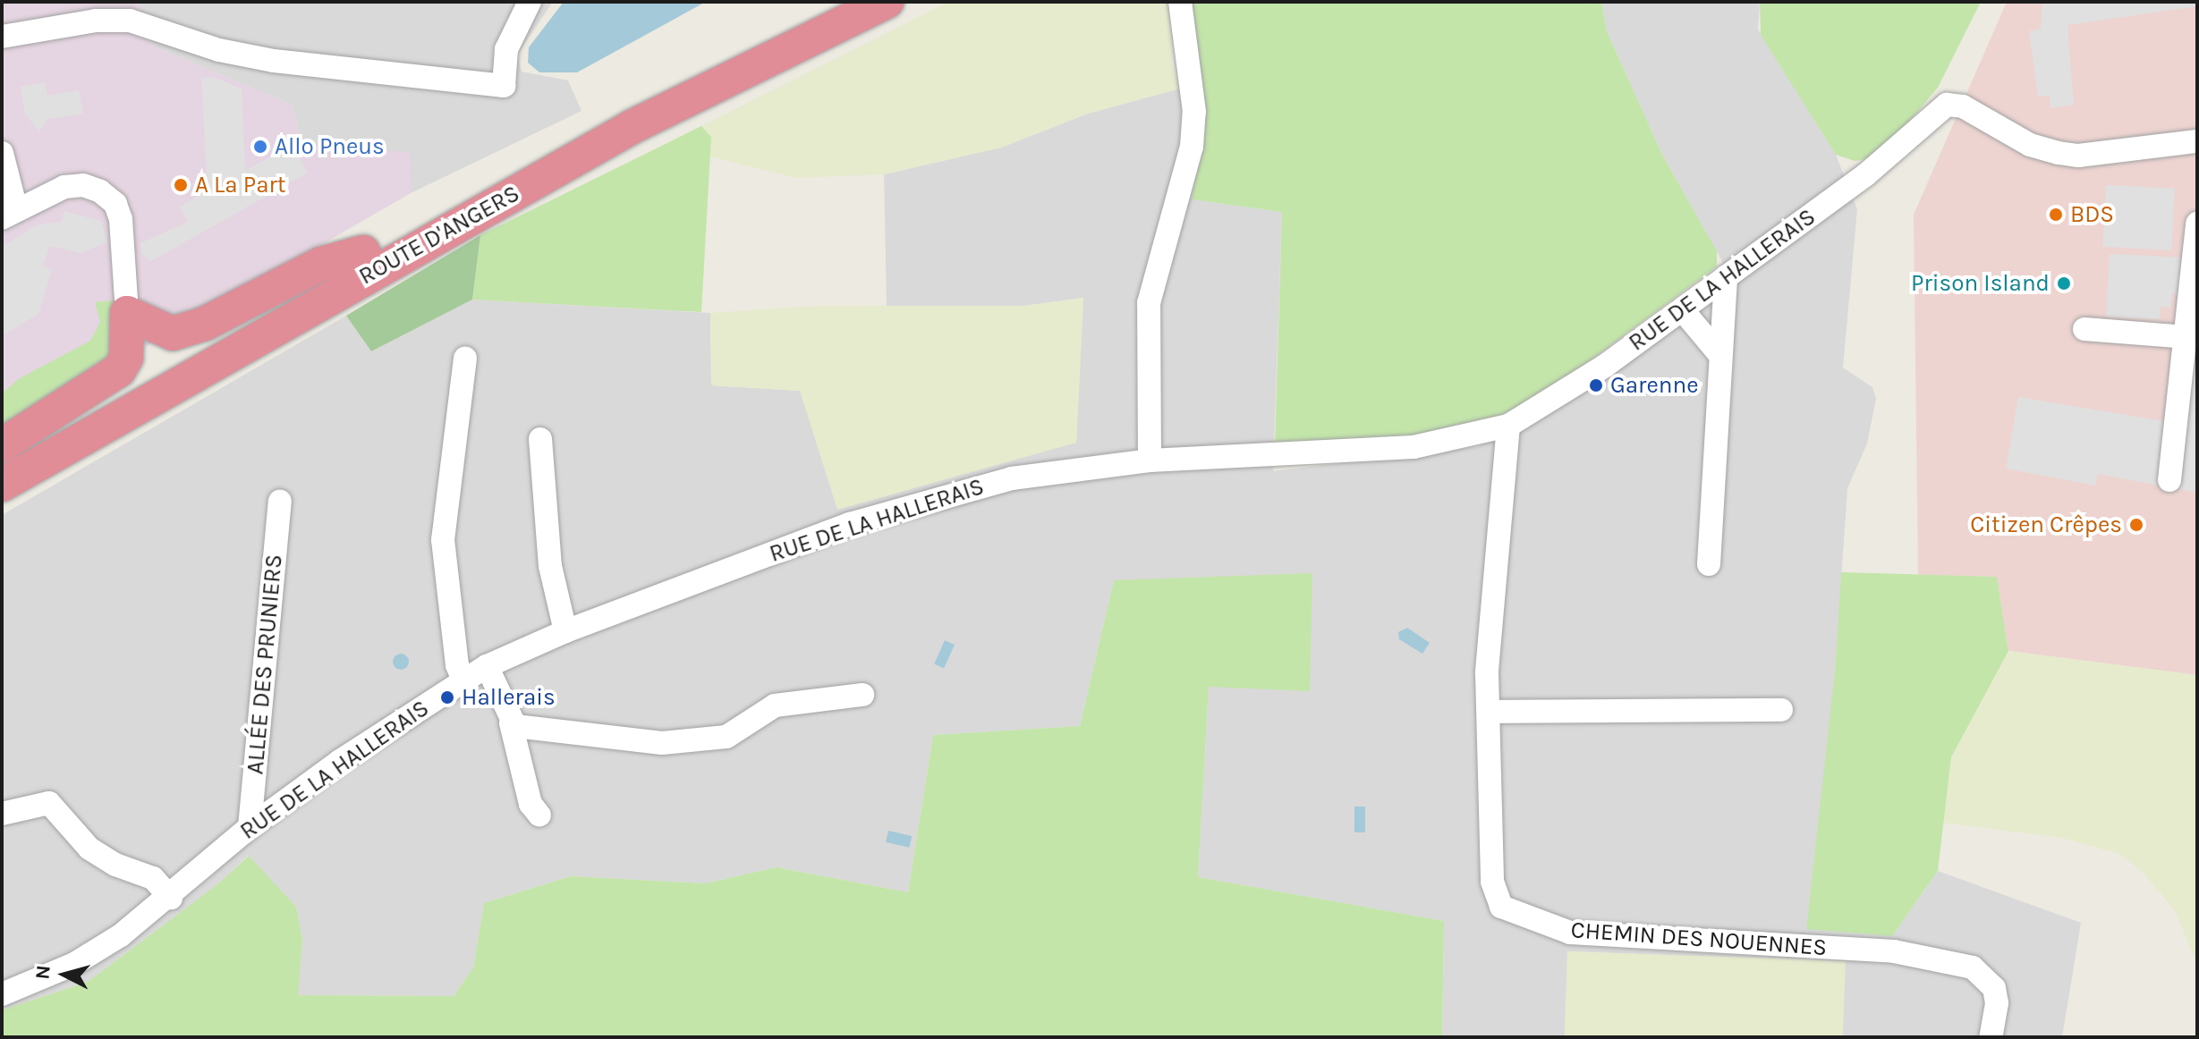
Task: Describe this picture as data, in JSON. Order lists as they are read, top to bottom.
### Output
{
  "streets": {
    "highway": ["ROUTE D'ANGERS"],
    "street": ["RUE DE LA HALLERAIS", "ALLÉE DES PRUNIERS", "CHEMIN DES NOUENNES"]
  },
  "crossings": [
    ["RUE DE LA HALLERAIS", "ALLÉE DES PRUNIERS"],
    ["RUE DE LA HALLERAIS", "CHEMIN DES NOUENNES"]
  ],
  "places": [
    "Allo Pneus",
    "A La Part",
    "BDS",
    "Prison Island",
    "Garenne",
    "Citizen Crêpes",
    "Hallerais"
  ],
  "north": "left"
}
